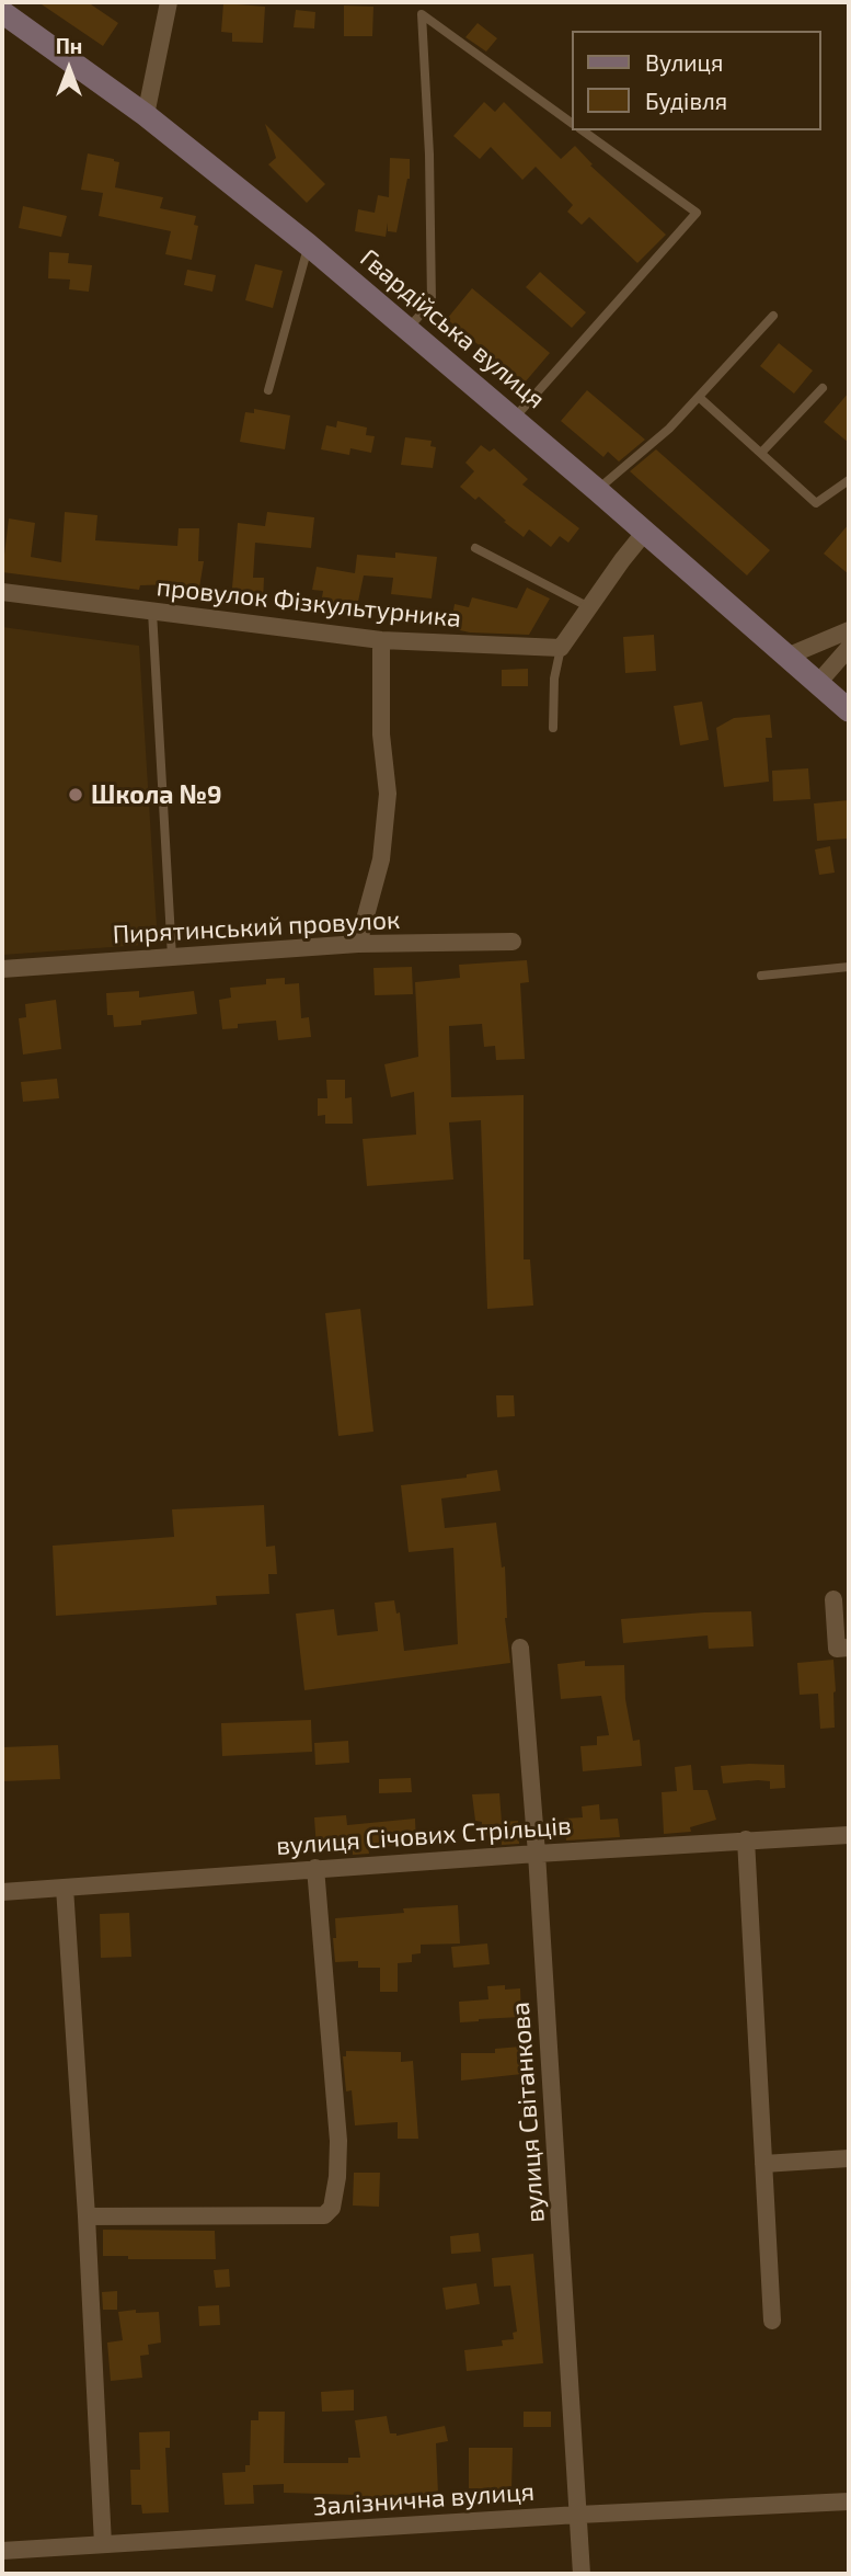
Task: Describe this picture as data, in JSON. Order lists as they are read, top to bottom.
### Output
{
  "streets": {
    "main road": ["Гвардійська вулиця"],
    "street": [
      "провулок Фізкультурника",
      "Пирятинський провулок",
      "вулиця Січових Стрільців",
      "вулиця Світанкова",
      "Залізнична вулиця"
    ]
  },
  "crossings": [
    ["вулиця Січових Стрільців", "вулиця Світанкова"],
    ["вулиця Світанкова", "Залізнична вулиця"]
  ],
  "places": ["Школа №9"],
  "legend": ["Вулиця", "Будівля"],
  "north": "top"
}
